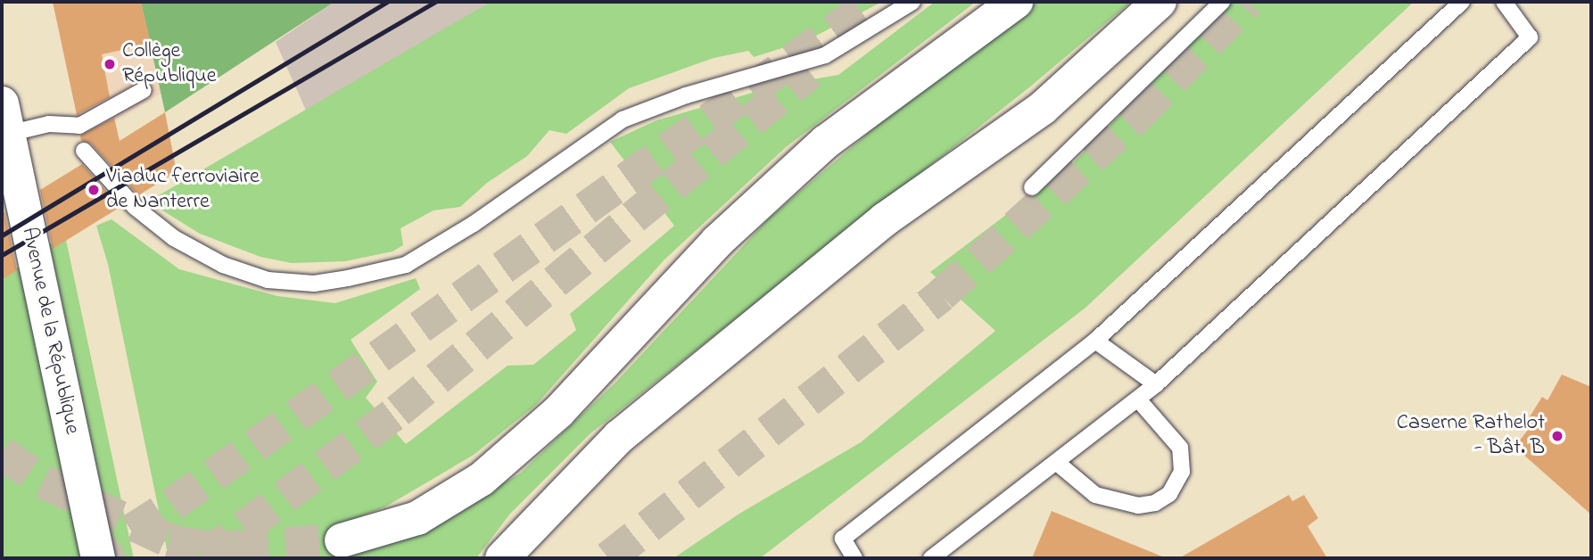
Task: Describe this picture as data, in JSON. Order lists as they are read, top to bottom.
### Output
{
  "streets": {
    "main road": ["Avenue de la République"]
  },
  "places": ["Collège République", "Viaduc ferroviaire de Nanterre", "Caserne Rathelot - Bât. B"]
}
